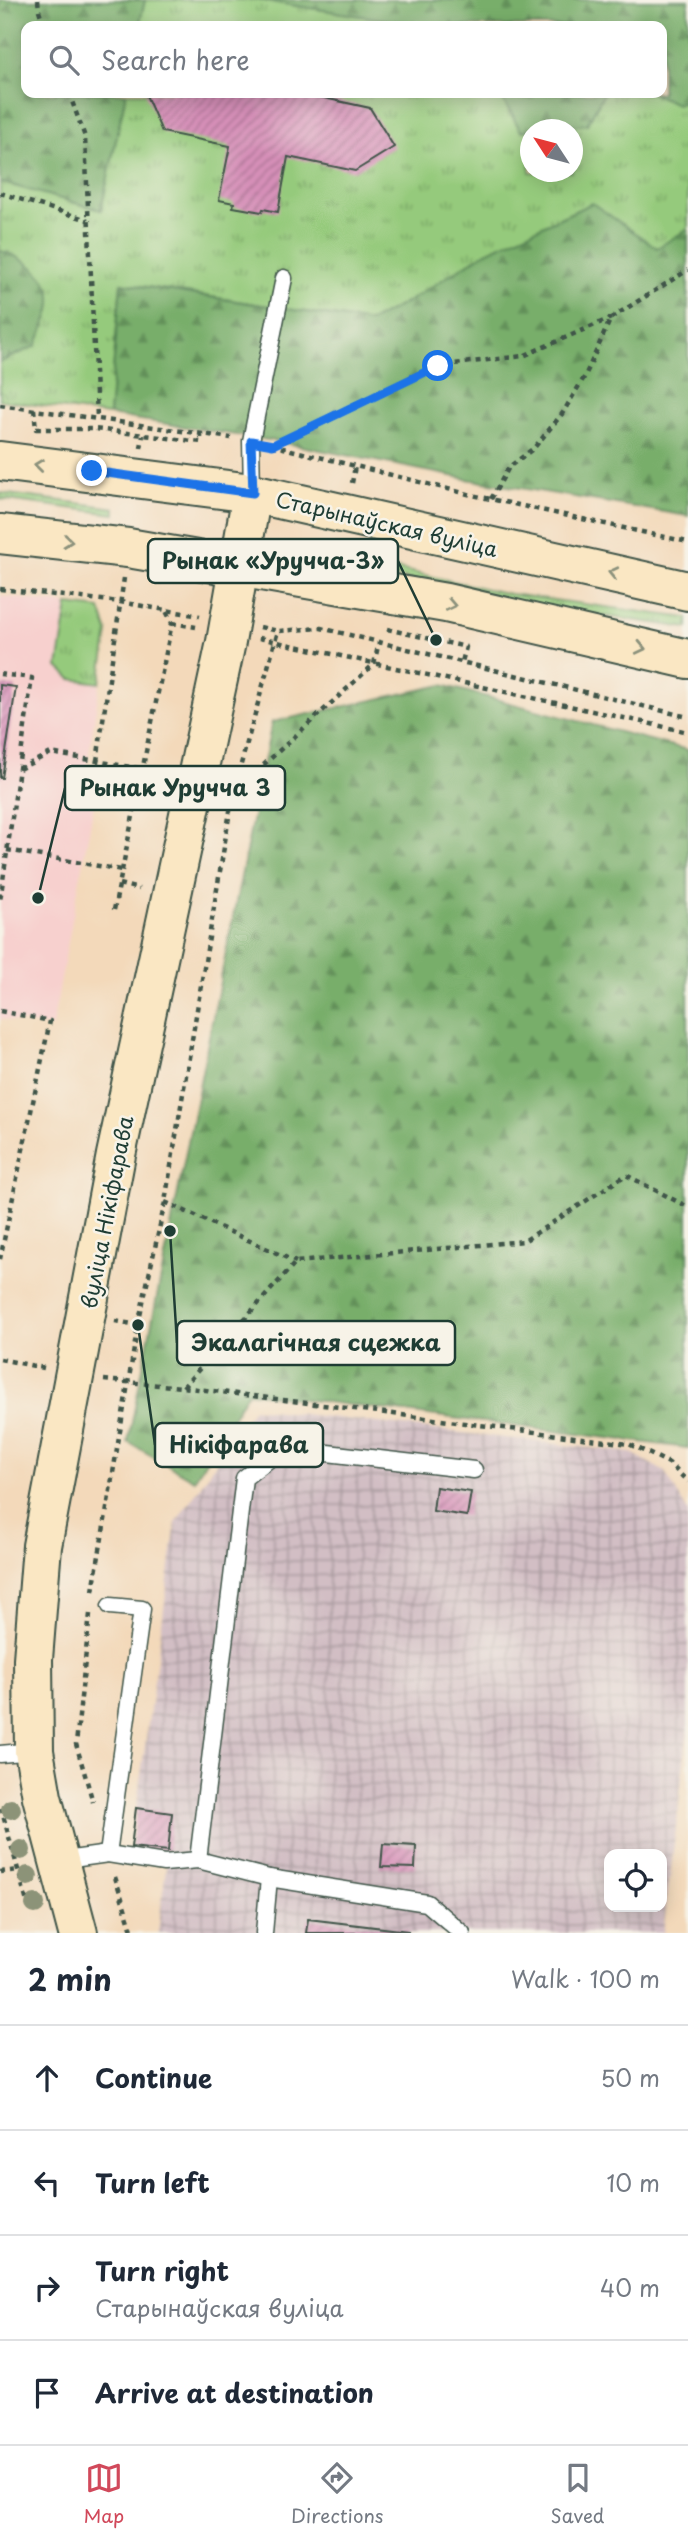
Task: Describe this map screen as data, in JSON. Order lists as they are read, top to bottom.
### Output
{
  "streets": {
    "main road": ["Старынаўская вуліца", "вуліца Нікіфарава"]
  },
  "crossings": [
    ["Старынаўская вуліца", "вуліца Нікіфарава"]
  ],
  "places": [
    "Рынак «Уручча-3»",
    "Рынак Уручча 3",
    "Экалагічная сцежка",
    "Нікіфарава"
  ],
  "north": "top left",
  "page": {
    "search": "Search here",
    "heading": ["2 min", "Walk · 100 m"],
    "list": [
      ["Continue", "50 m"],
      ["Turn left", "10 m"],
      ["Turn right", "Старынаўская вуліца", "40 m"],
      "Arrive at destination"
    ],
    "nav": ["Map", "Directions", "Saved"]
  }
}
